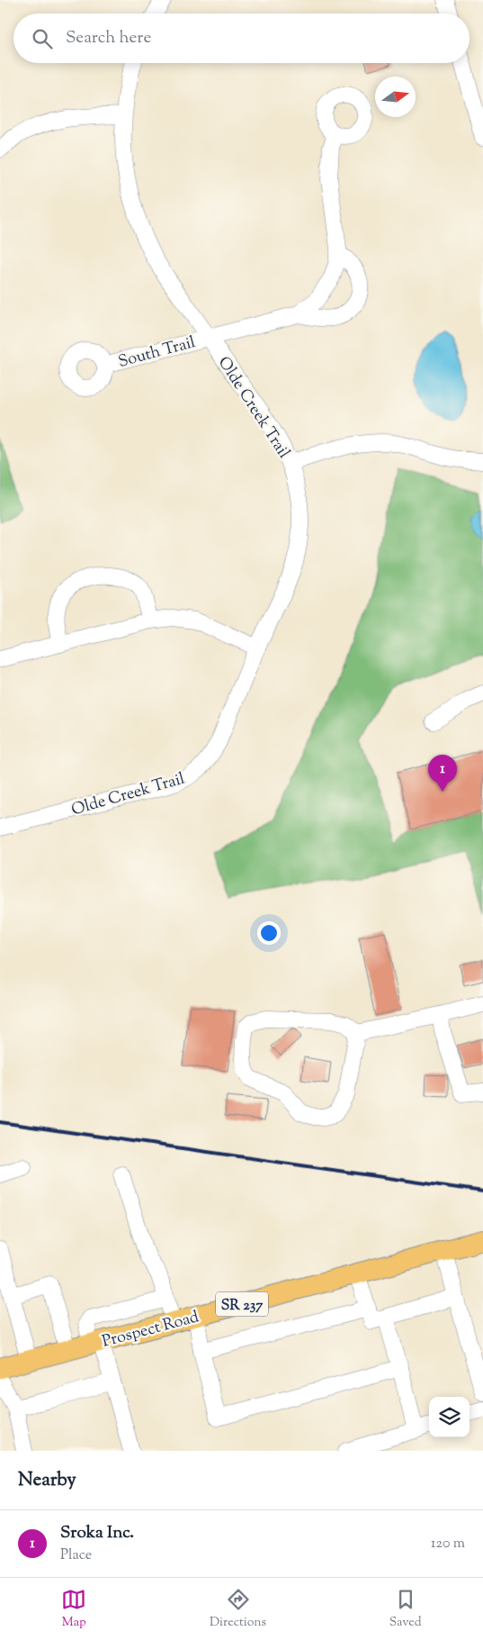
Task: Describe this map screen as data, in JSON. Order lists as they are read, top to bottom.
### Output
{
  "streets": {
    "main road": ["SR 237", "Prospect Road"],
    "street": ["South Trail", "Olde Creek Trail"]
  },
  "crossings": [
    ["South Trail", "Olde Creek Trail"]
  ],
  "north": "right",
  "page": {
    "search": "Search here",
    "pins": "1",
    "heading": "Nearby",
    "list": [
      {
        "mark": "1",
        "name": "Sroka Inc.",
        "note": "Place",
        "value": "120 m"
      }
    ],
    "nav": ["Map", "Directions", "Saved"]
  }
}
